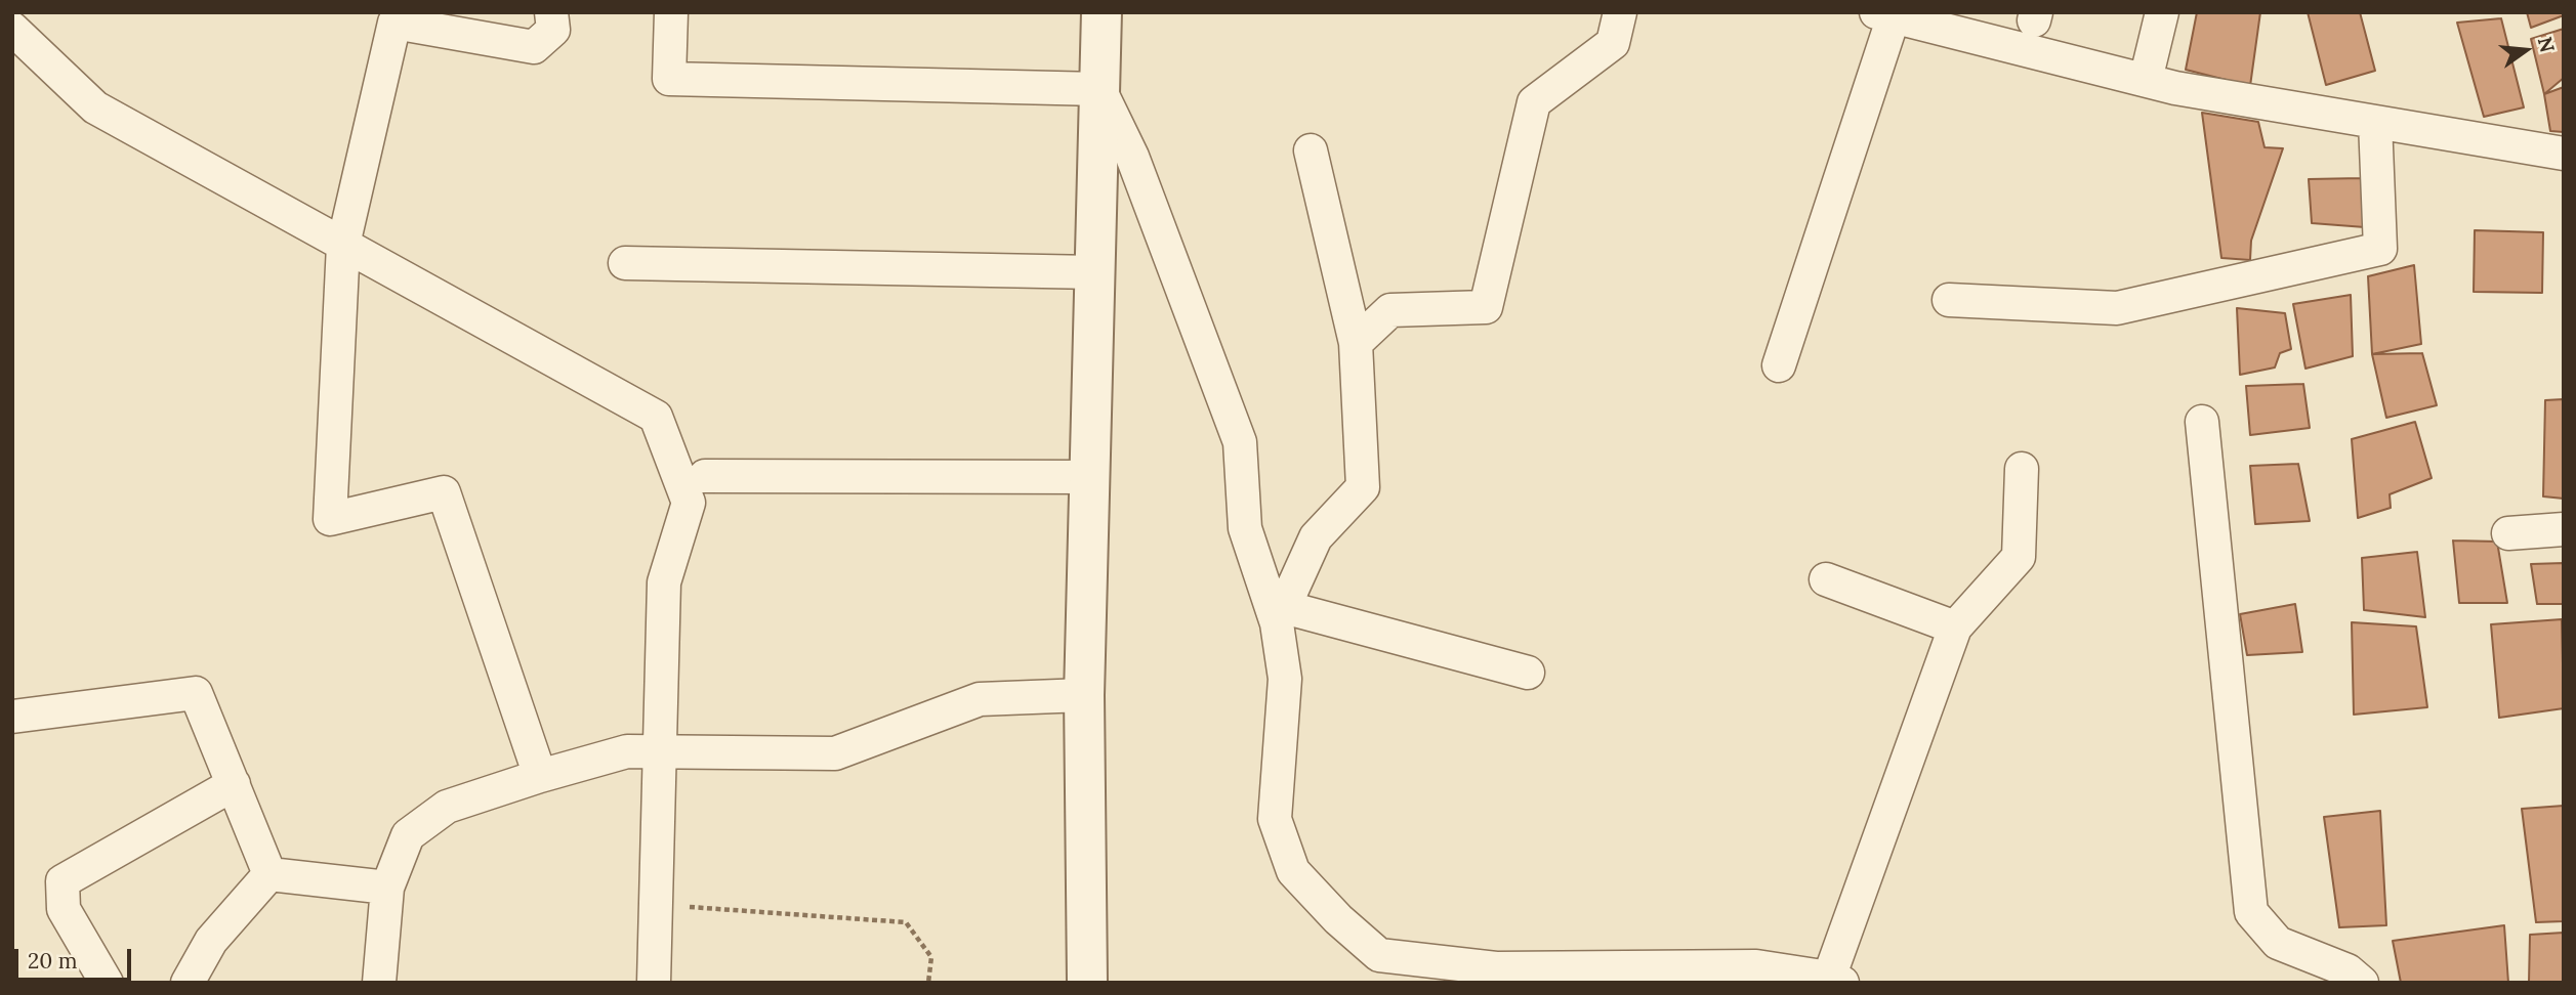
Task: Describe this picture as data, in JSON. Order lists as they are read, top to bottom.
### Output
{
  "scale_bar": "20 m",
  "north": "right"
}
